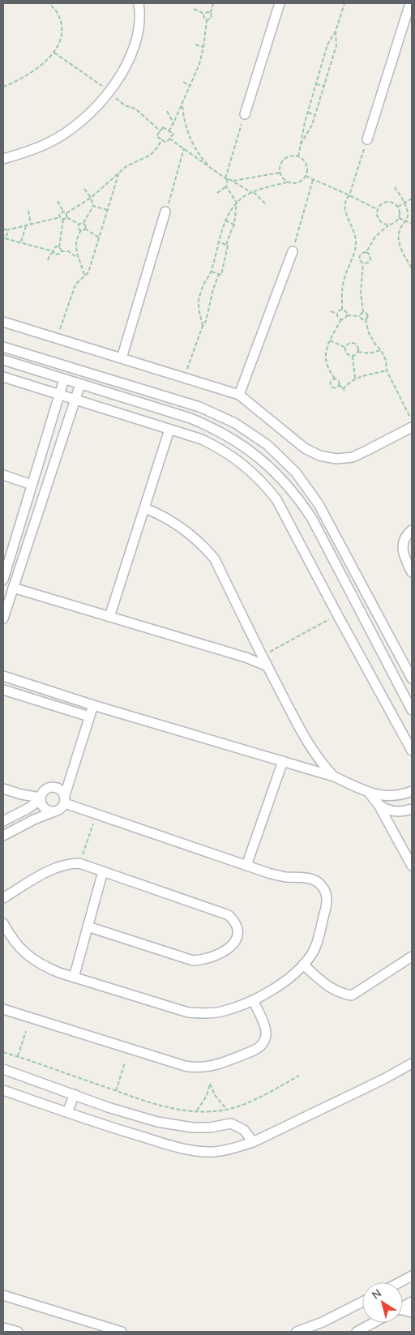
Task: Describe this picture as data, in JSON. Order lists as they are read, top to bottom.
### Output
{
  "north": "top left"
}
